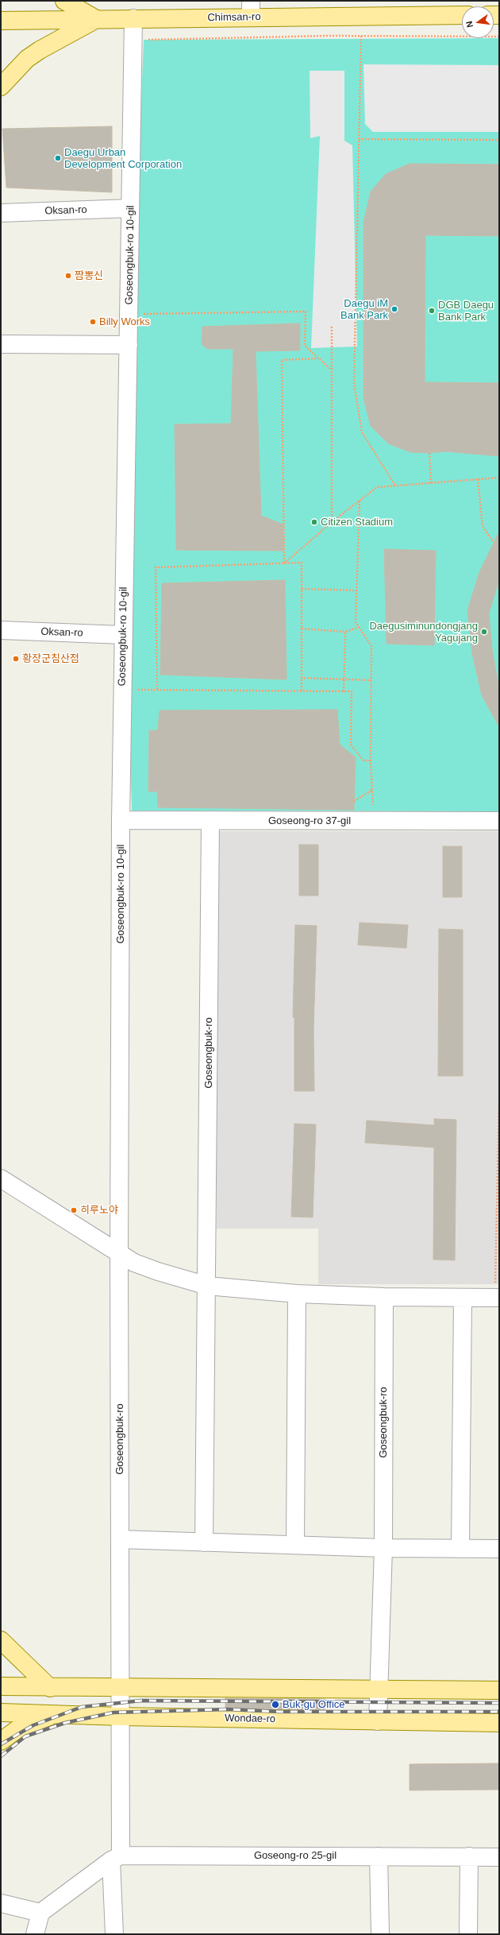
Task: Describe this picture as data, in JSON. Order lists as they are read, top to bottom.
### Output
{
  "streets": {
    "main road": ["Chimsan-ro", "Wondae-ro"],
    "street": [
      "Oksan-ro",
      "Goseongbuk-ro 10-gil",
      "Goseong-ro 37-gil",
      "Goseongbuk-ro",
      "Goseong-ro 25-gil"
    ]
  },
  "crossings": [
    ["Chimsan-ro", "Goseongbuk-ro 10-gil"],
    ["Oksan-ro", "Goseongbuk-ro 10-gil"],
    ["Goseongbuk-ro 10-gil", "Goseong-ro 37-gil"],
    ["Goseongbuk-ro 10-gil", "Goseongbuk-ro"],
    ["Goseong-ro 37-gil", "Goseongbuk-ro"],
    ["Goseongbuk-ro", "Wondae-ro"]
  ],
  "places": [
    "Daegu Urban Development Corporation",
    "짬뽕신",
    "Daegu iM Bank Park",
    "DGB Daegu Bank Park",
    "Billy Works",
    "Citizen Stadium",
    "Daegusiminundongjang Yagujang",
    "황장군침산점",
    "히루노야",
    "Buk-gu Office"
  ],
  "north": "left"
}
